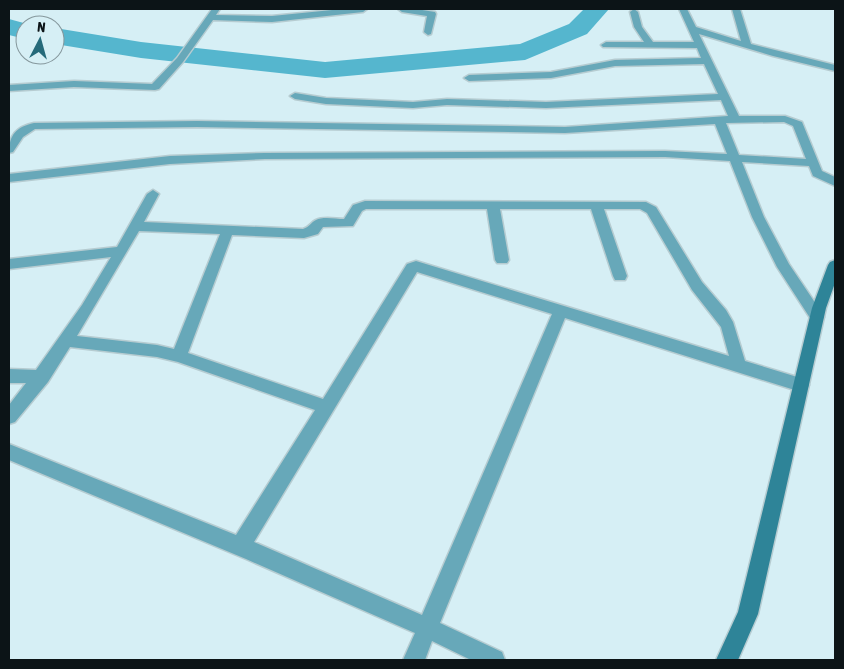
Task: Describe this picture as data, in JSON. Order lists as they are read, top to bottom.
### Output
{
  "north": "top"
}
